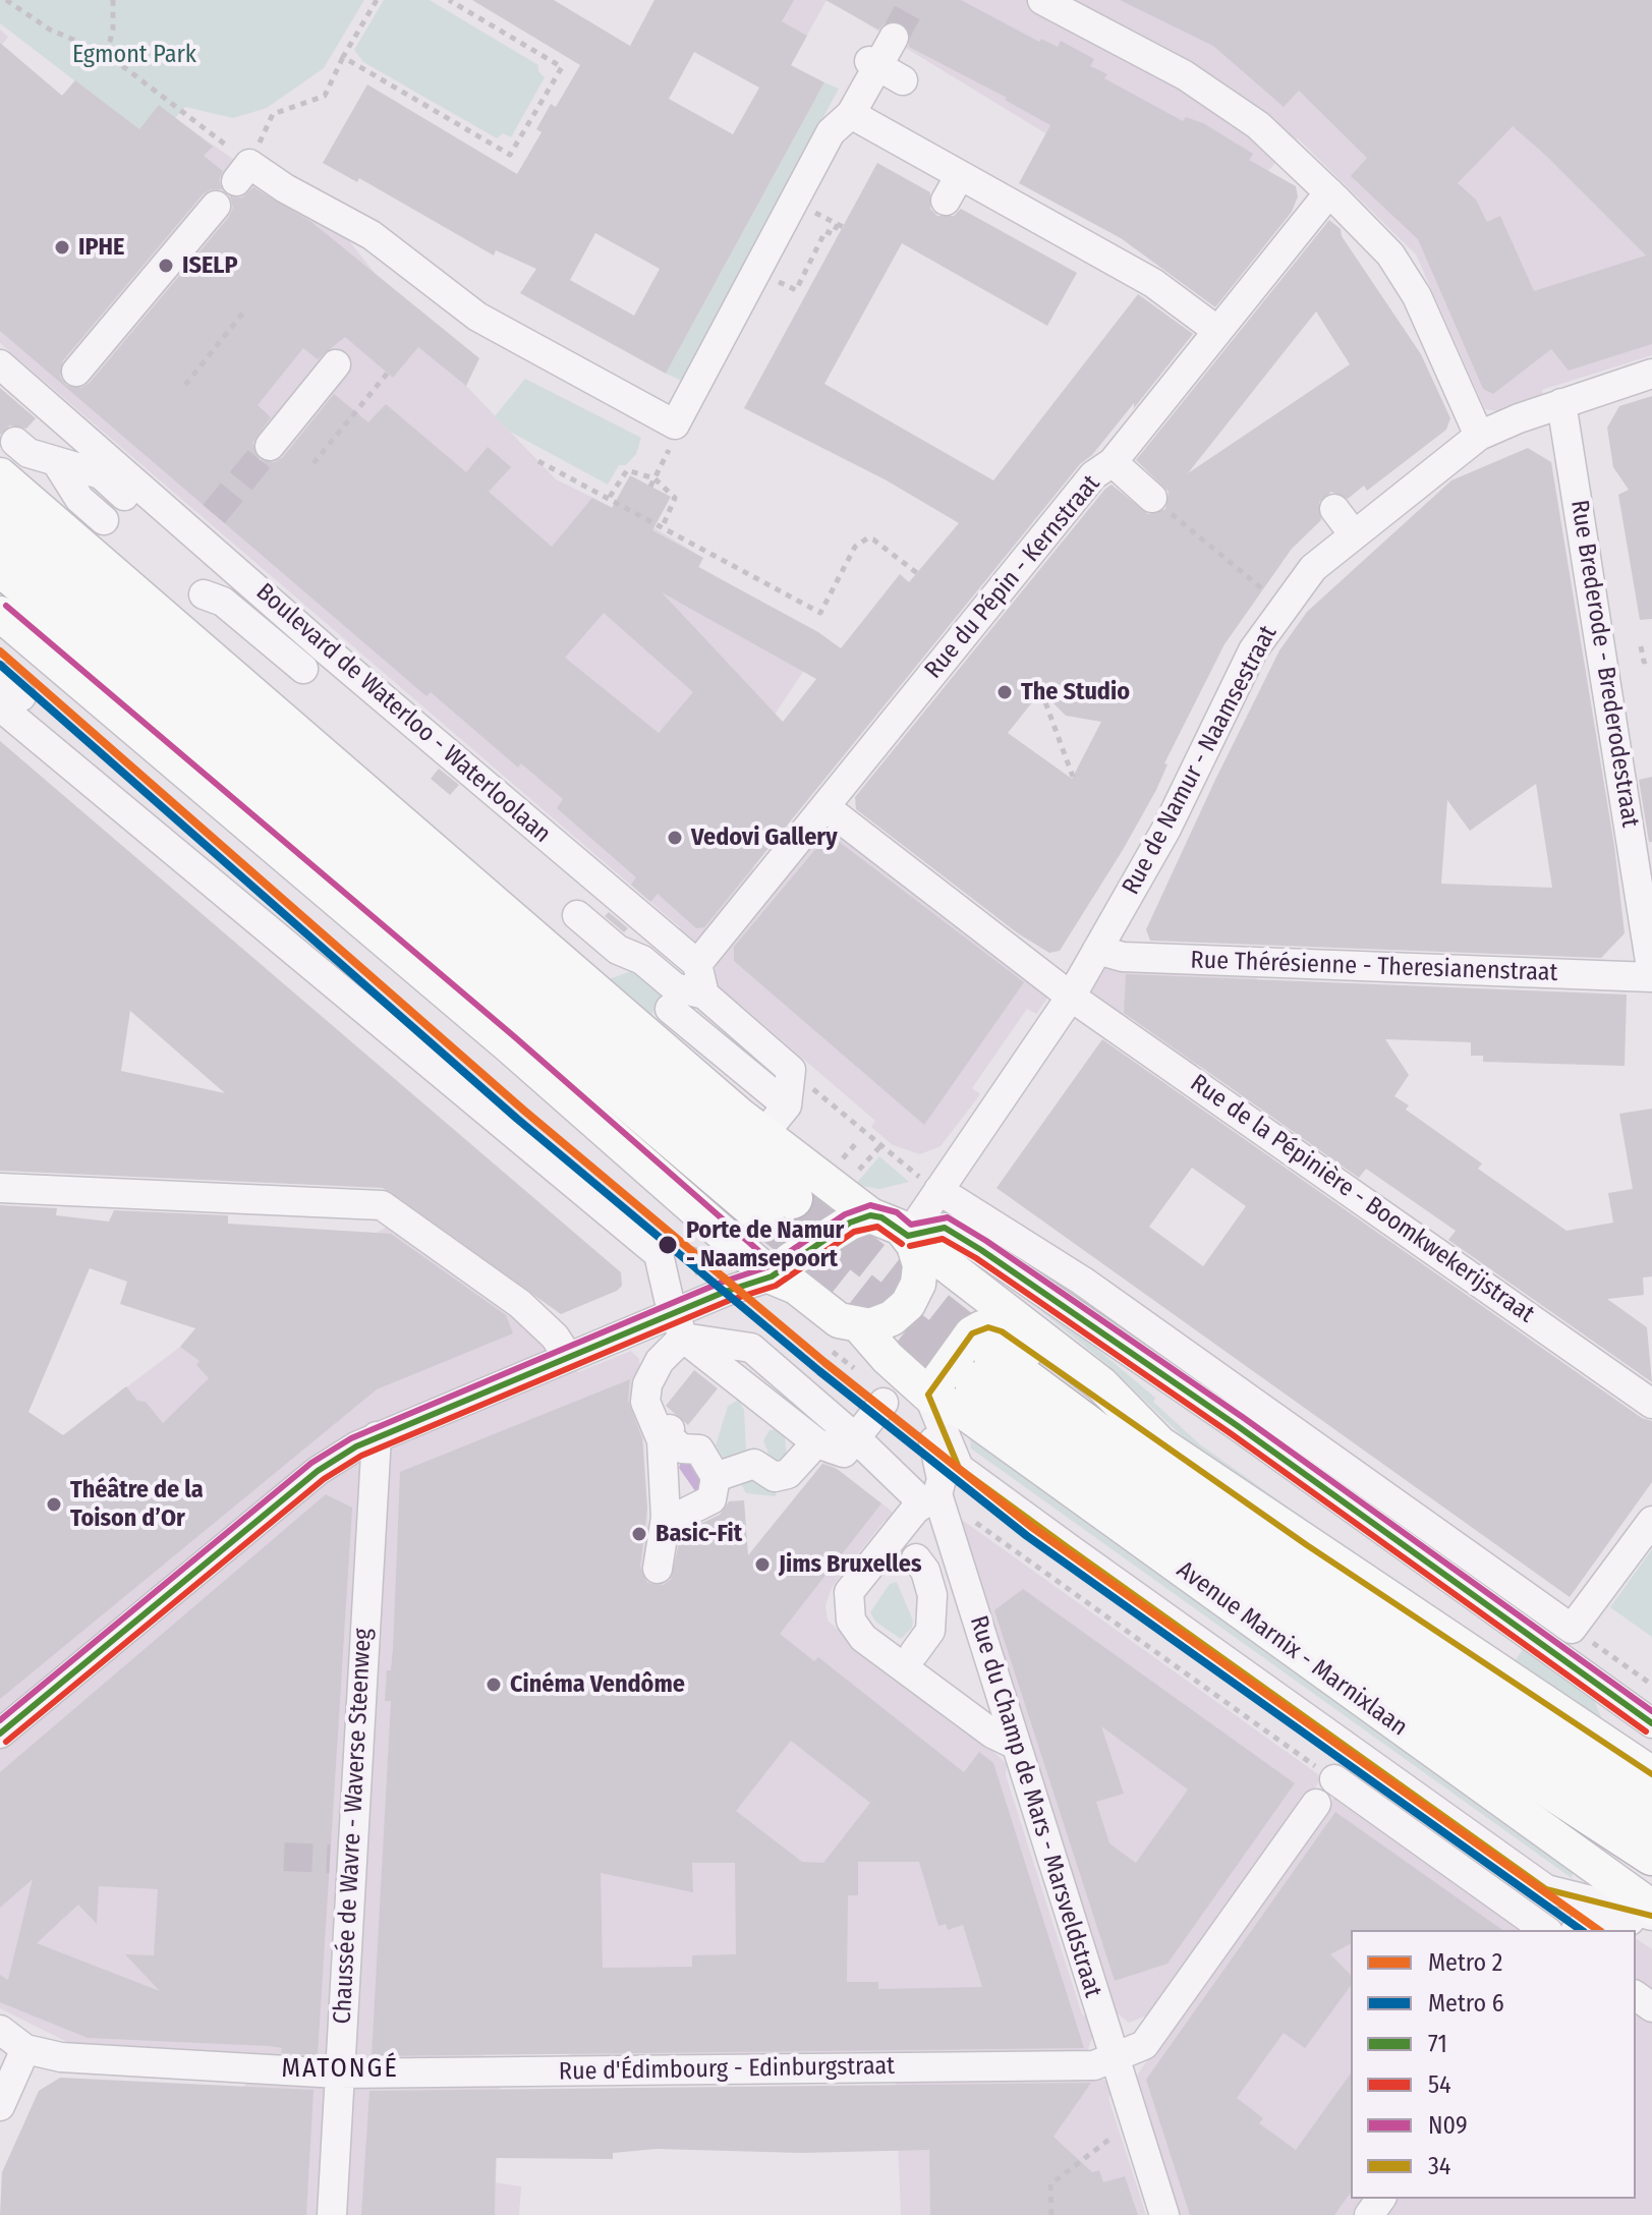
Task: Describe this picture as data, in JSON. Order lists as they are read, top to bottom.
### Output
{
  "streets": {
    "main road": ["Avenue Marnix - Marnixlaan"],
    "street": [
      "Rue du Pépin - Kernstraat",
      "Rue Brederode - Brederodestraat",
      "Boulevard de Waterloo - Waterloolaan",
      "Rue de Namur - Naamsestraat",
      "Rue Thérésienne - Theresianenstraat",
      "Rue de la Pépinière - Boomkwekerijstraat",
      "Rue du Champ de Mars - Marsveldstraat",
      "Chaussée de Wavre - Waverse Steenweg",
      "Rue d'Édimbourg - Edinburgstraat"
    ]
  },
  "crossings": [
    ["Rue du Pépin - Kernstraat", "Boulevard de Waterloo - Waterloolaan"],
    ["Rue du Pépin - Kernstraat", "Rue de la Pépinière - Boomkwekerijstraat"],
    ["Rue Brederode - Brederodestraat", "Rue de Namur - Naamsestraat"],
    ["Rue Brederode - Brederodestraat", "Rue Thérésienne - Theresianenstraat"],
    ["Rue de Namur - Naamsestraat", "Rue Thérésienne - Theresianenstraat"],
    ["Rue de Namur - Naamsestraat", "Rue de la Pépinière - Boomkwekerijstraat"],
    ["Avenue Marnix - Marnixlaan", "Rue du Champ de Mars - Marsveldstraat"],
    ["Rue du Champ de Mars - Marsveldstraat", "Rue d'Édimbourg - Edinburgstraat"],
    ["Chaussée de Wavre - Waverse Steenweg", "Rue d'Édimbourg - Edinburgstraat"]
  ],
  "districts": ["MATONGÉ"],
  "parks": ["Egmont Park"],
  "places": [
    "IPHE",
    "ISELP",
    "The Studio",
    "Vedovi Gallery",
    "Porte de Namur - Naamsepoort",
    "Théâtre de la Toison d’Or",
    "Basic-Fit",
    "Jims Bruxelles",
    "Cinéma Vendôme"
  ],
  "lines": [
    "transit line N09",
    "metro line 2",
    "metro line 6",
    "transit line 71",
    "transit line 54",
    "transit line 34"
  ],
  "legend": [
    "Metro 2",
    "Metro 6",
    "71",
    "54",
    "N09",
    "34"
  ]
}
